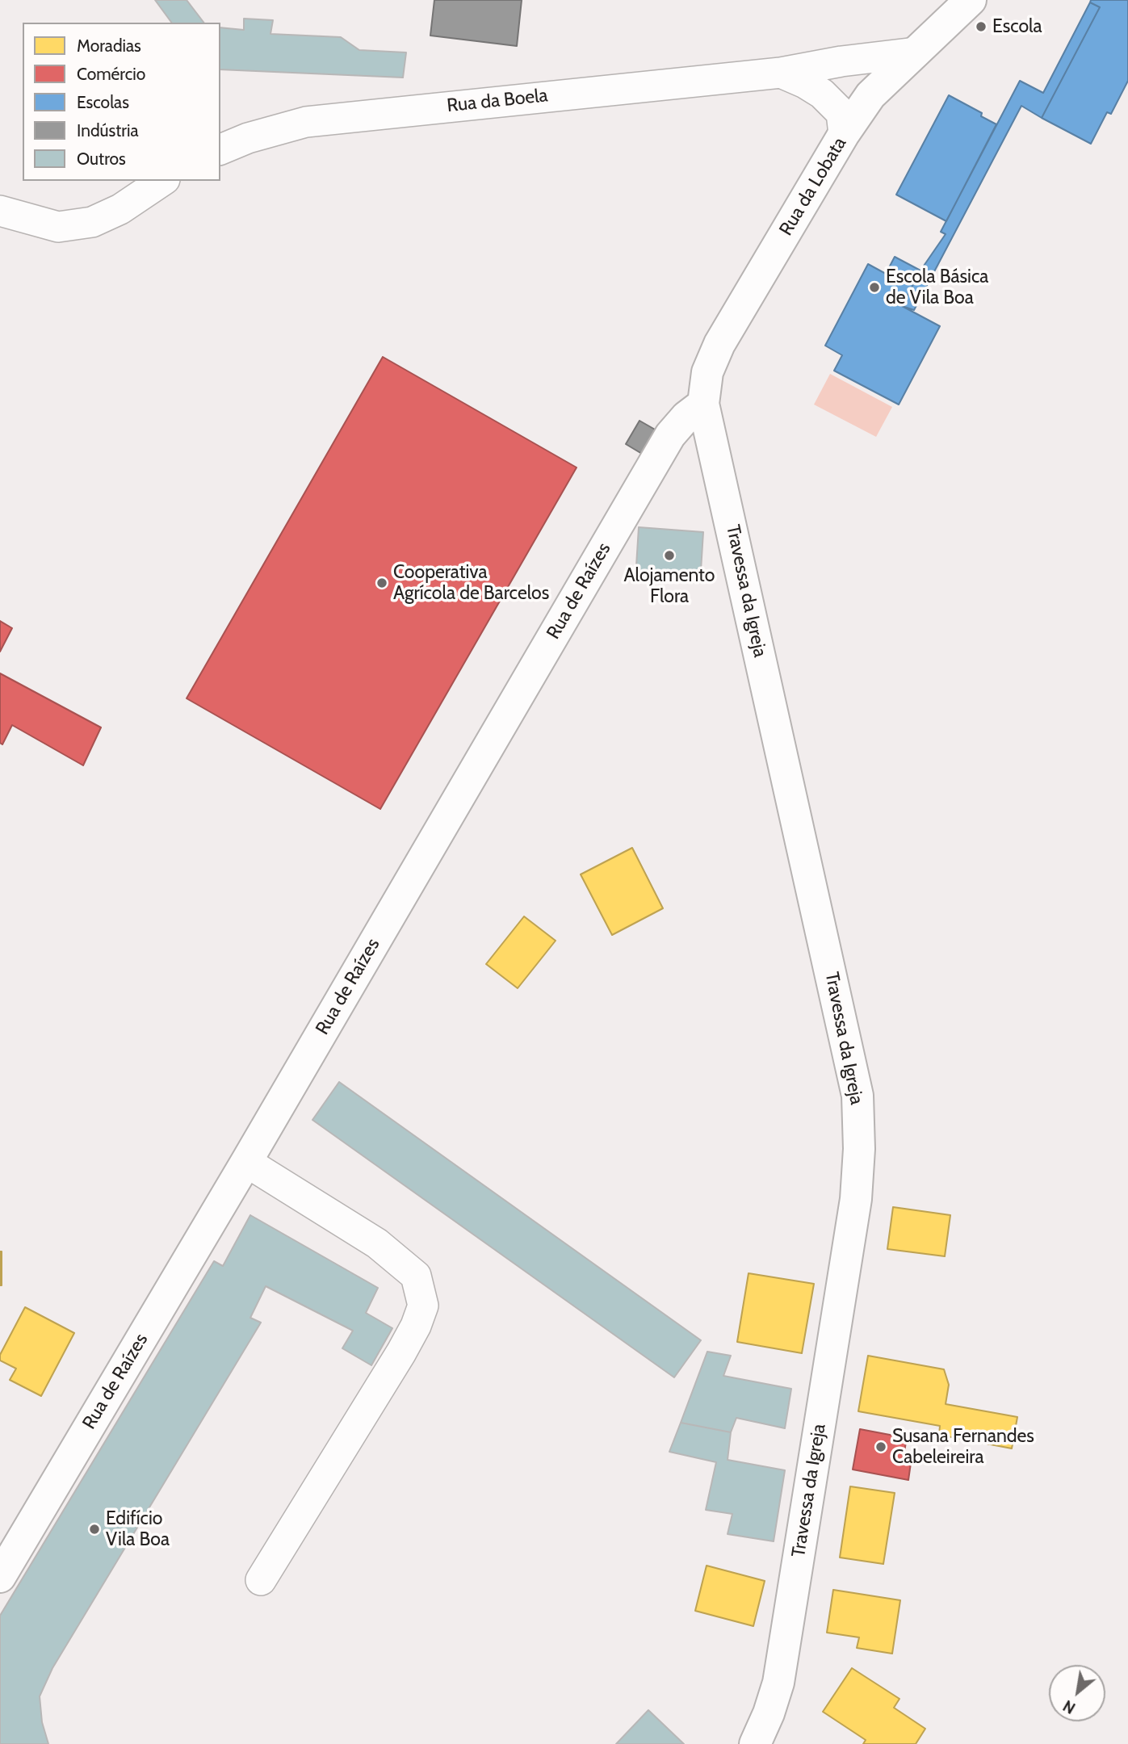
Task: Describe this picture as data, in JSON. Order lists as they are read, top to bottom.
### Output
{
  "streets": {
    "street": [
      "Rua da Boela",
      "Rua da Lobata",
      "Rua de Raízes",
      "Travessa da Igreja"
    ]
  },
  "crossings": [
    ["Rua da Boela", "Rua da Lobata"],
    ["Rua da Lobata", "Rua de Raízes"],
    ["Rua da Lobata", "Travessa da Igreja"],
    ["Rua de Raízes", "Travessa da Igreja"]
  ],
  "places": [
    "Escola",
    "Escola Básica de Vila Boa",
    "Alojamento Flora",
    "Cooperativa Agrícola de Barcelos",
    "Susana Fernandes Cabeleireira",
    "Edifício Vila Boa"
  ],
  "legend": [
    "Moradias",
    "Comércio",
    "Escolas",
    "Indústria",
    "Outros"
  ],
  "north": "bottom left"
}
